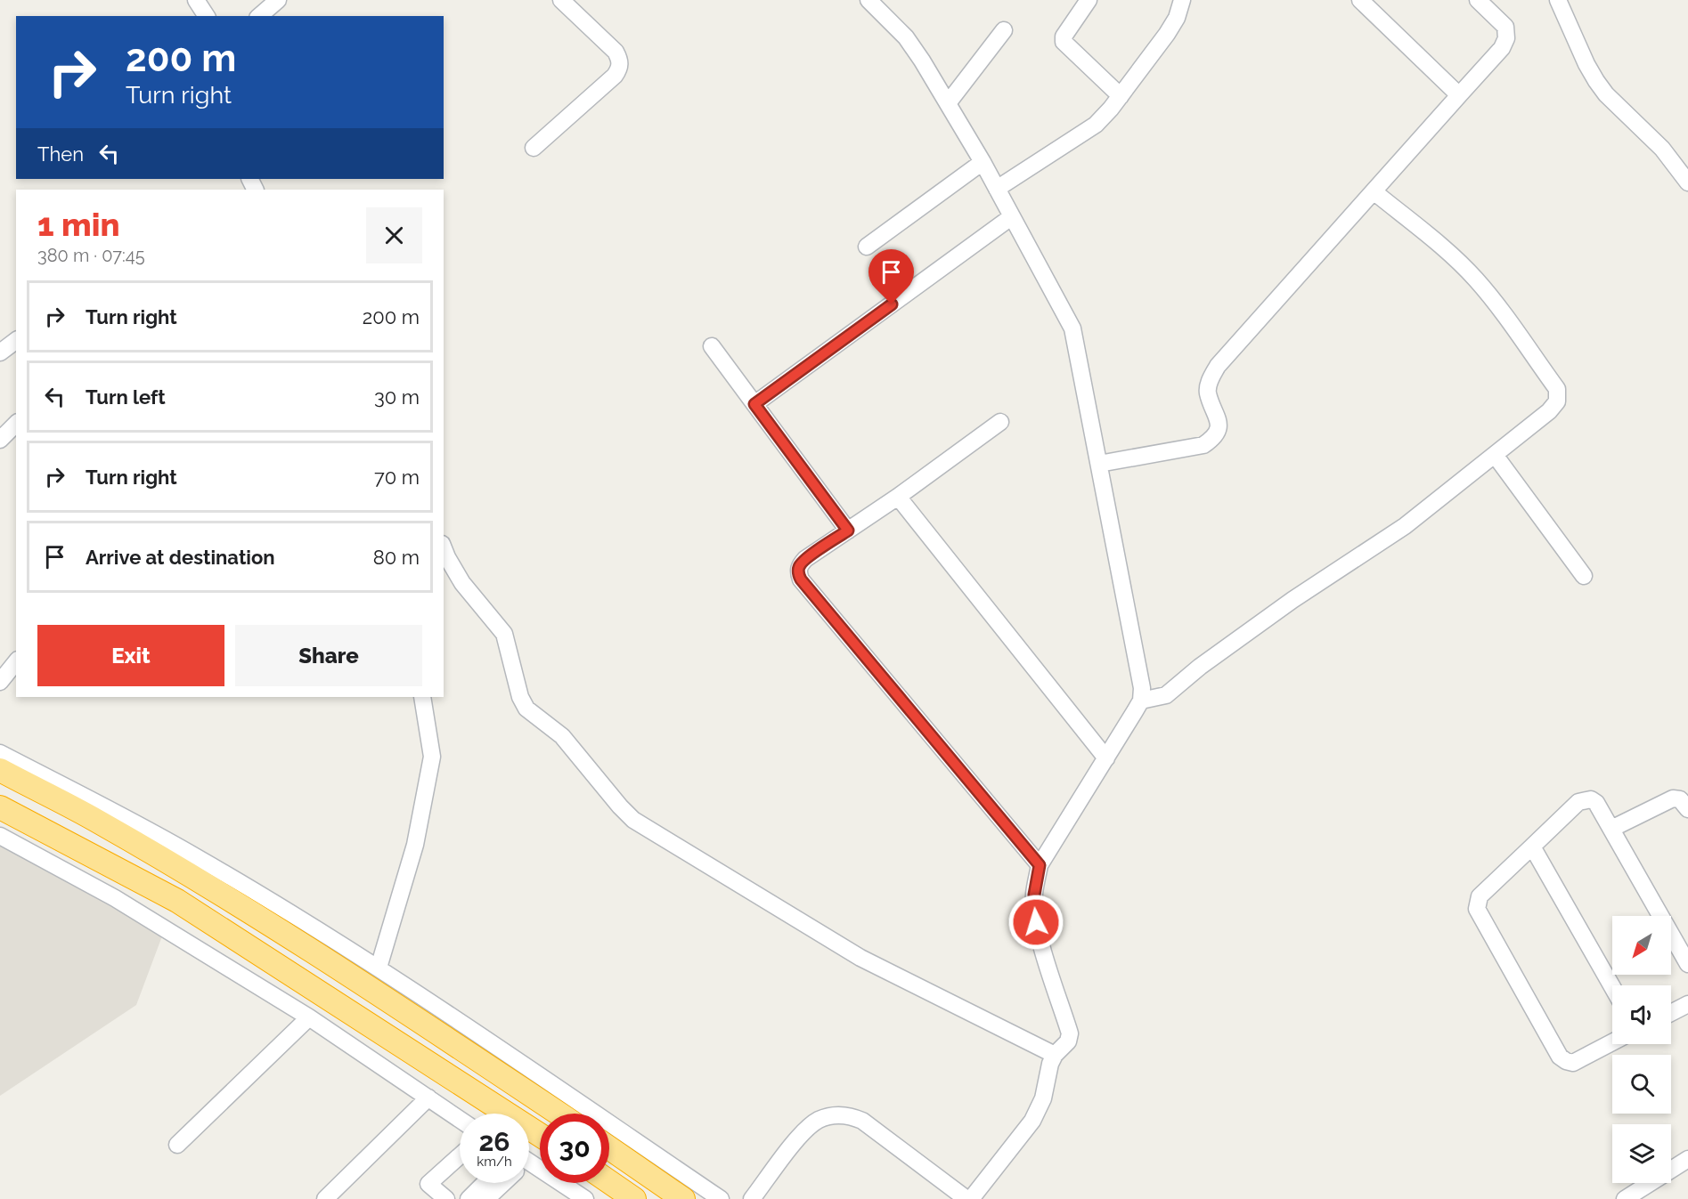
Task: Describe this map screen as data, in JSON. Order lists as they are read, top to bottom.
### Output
{
  "north": "bottom left",
  "page": {
    "turn": ["200 m", "Turn right"],
    "then": "Then",
    "heading": ["1 min", "380 m · 07:45"],
    "list": [
      {
        "name": "Turn right",
        "value": "200 m"
      },
      {
        "name": "Turn left",
        "value": "30 m"
      },
      {
        "name": "Turn right",
        "value": "70 m"
      },
      {
        "name": "Arrive at destination",
        "value": "80 m"
      }
    ],
    "buttons": ["Exit", "Share"],
    "speed": "26 km/h",
    "limit": "30"
  }
}
